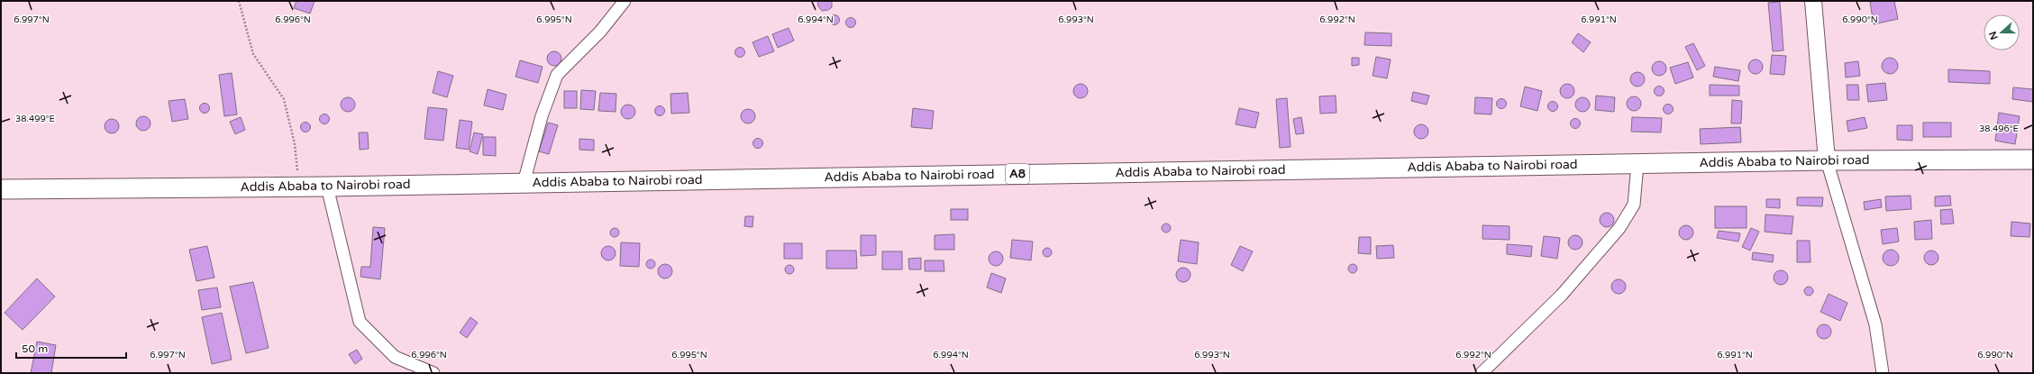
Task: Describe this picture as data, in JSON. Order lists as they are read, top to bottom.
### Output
{
  "streets": {
    "highway": ["Addis Ababa to Nairobi road", "A8"]
  },
  "scale_bar": "50 m",
  "north": "left",
  "coordinates": [
    "6.997°N",
    "6.996°N",
    "6.995°N",
    "6.994°N",
    "6.993°N",
    "6.992°N",
    "6.991°N",
    "6.990°N",
    "38.499°E",
    "38.496°E"
  ]
}
